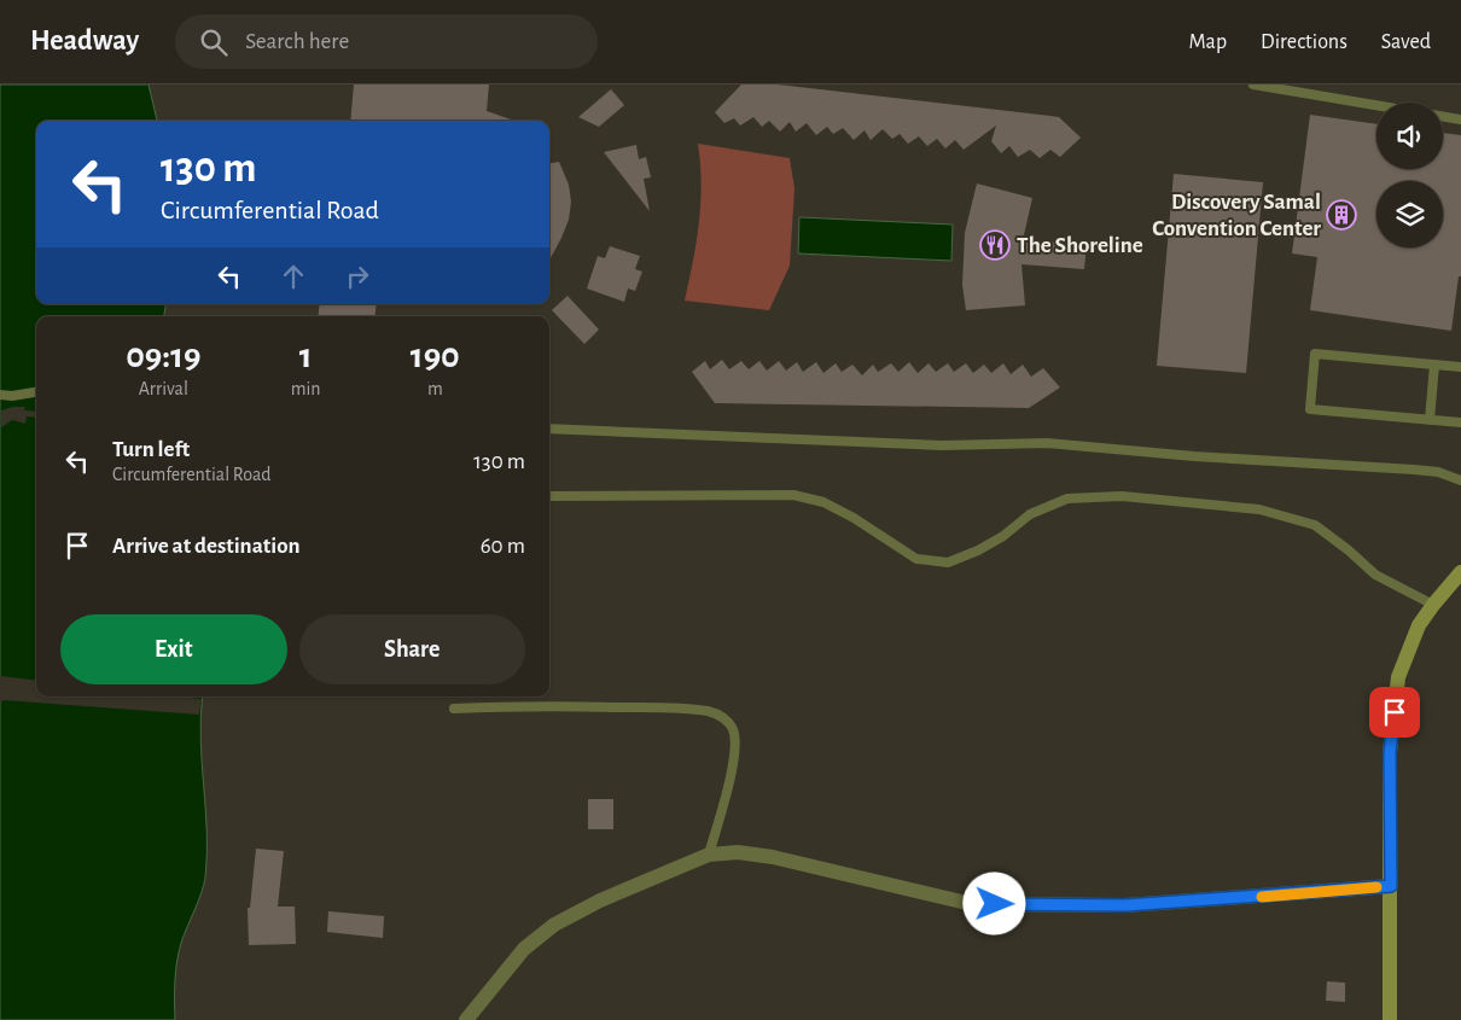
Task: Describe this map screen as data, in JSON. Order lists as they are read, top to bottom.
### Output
{
  "places": {
    "building": ["Discovery Samal Convention Center"],
    "restaurant": ["The Shoreline"]
  },
  "page": {
    "header": "Headway",
    "search": "Search here",
    "nav": ["Map", "Directions", "Saved"],
    "turn": ["130 m", "Circumferential Road"],
    "eta": [
      "09:19",
      "Arrival",
      "1",
      "min",
      "190",
      "m"
    ],
    "list": [
      {
        "name": "Turn left",
        "note": "Circumferential Road",
        "value": "130 m"
      },
      {
        "name": "Arrive at destination",
        "value": "60 m"
      }
    ],
    "buttons": ["Exit", "Share"]
  }
}
